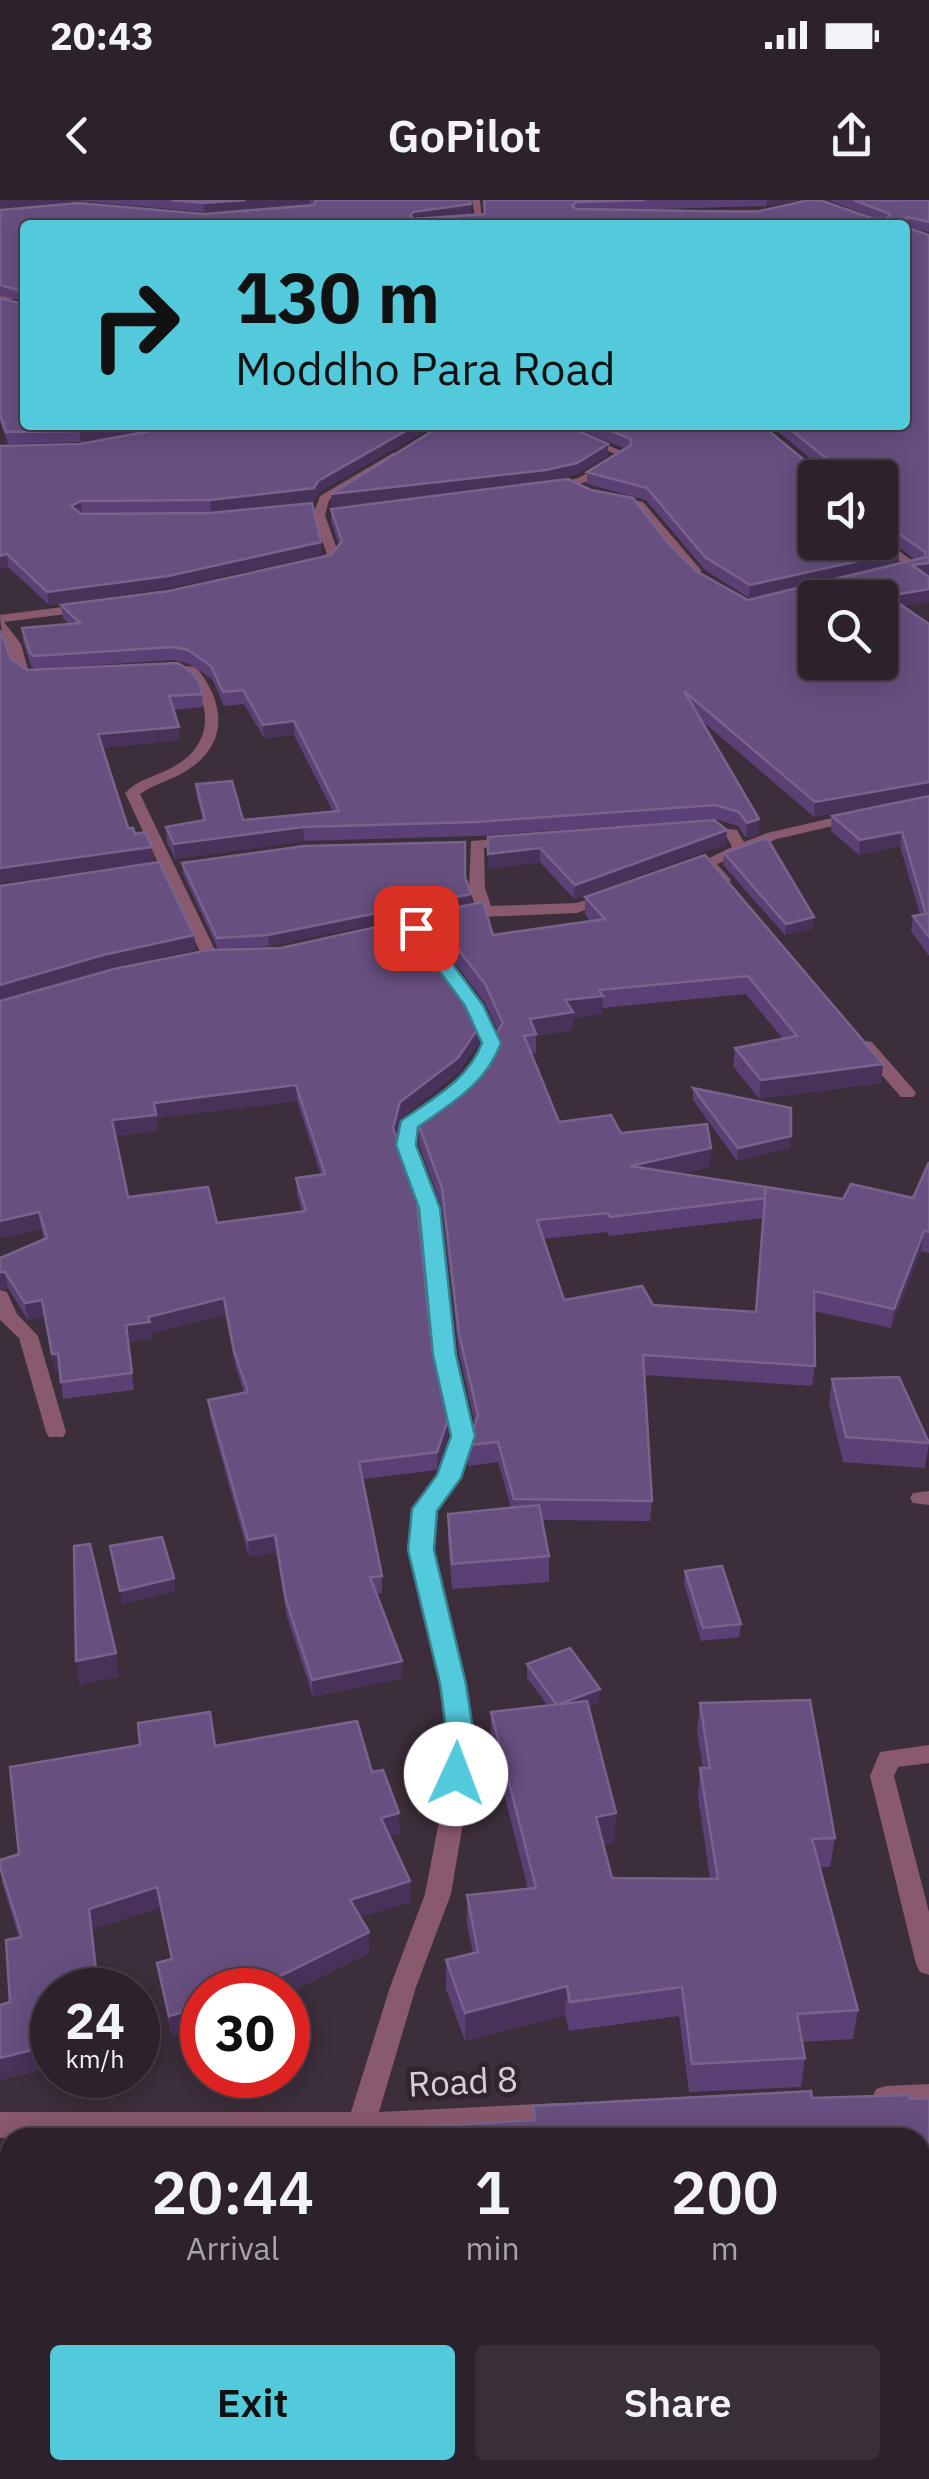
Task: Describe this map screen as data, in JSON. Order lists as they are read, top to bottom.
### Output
{
  "streets": {
    "street": ["Road 8"]
  },
  "page": {
    "status": "20:43",
    "header": "GoPilot",
    "turn": ["130 m", "Moddho Para Road"],
    "speed": "24 km/h",
    "limit": "30",
    "eta": [
      "20:44",
      "Arrival",
      "1",
      "min",
      "200",
      "m"
    ],
    "buttons": ["Exit", "Share"]
  }
}
